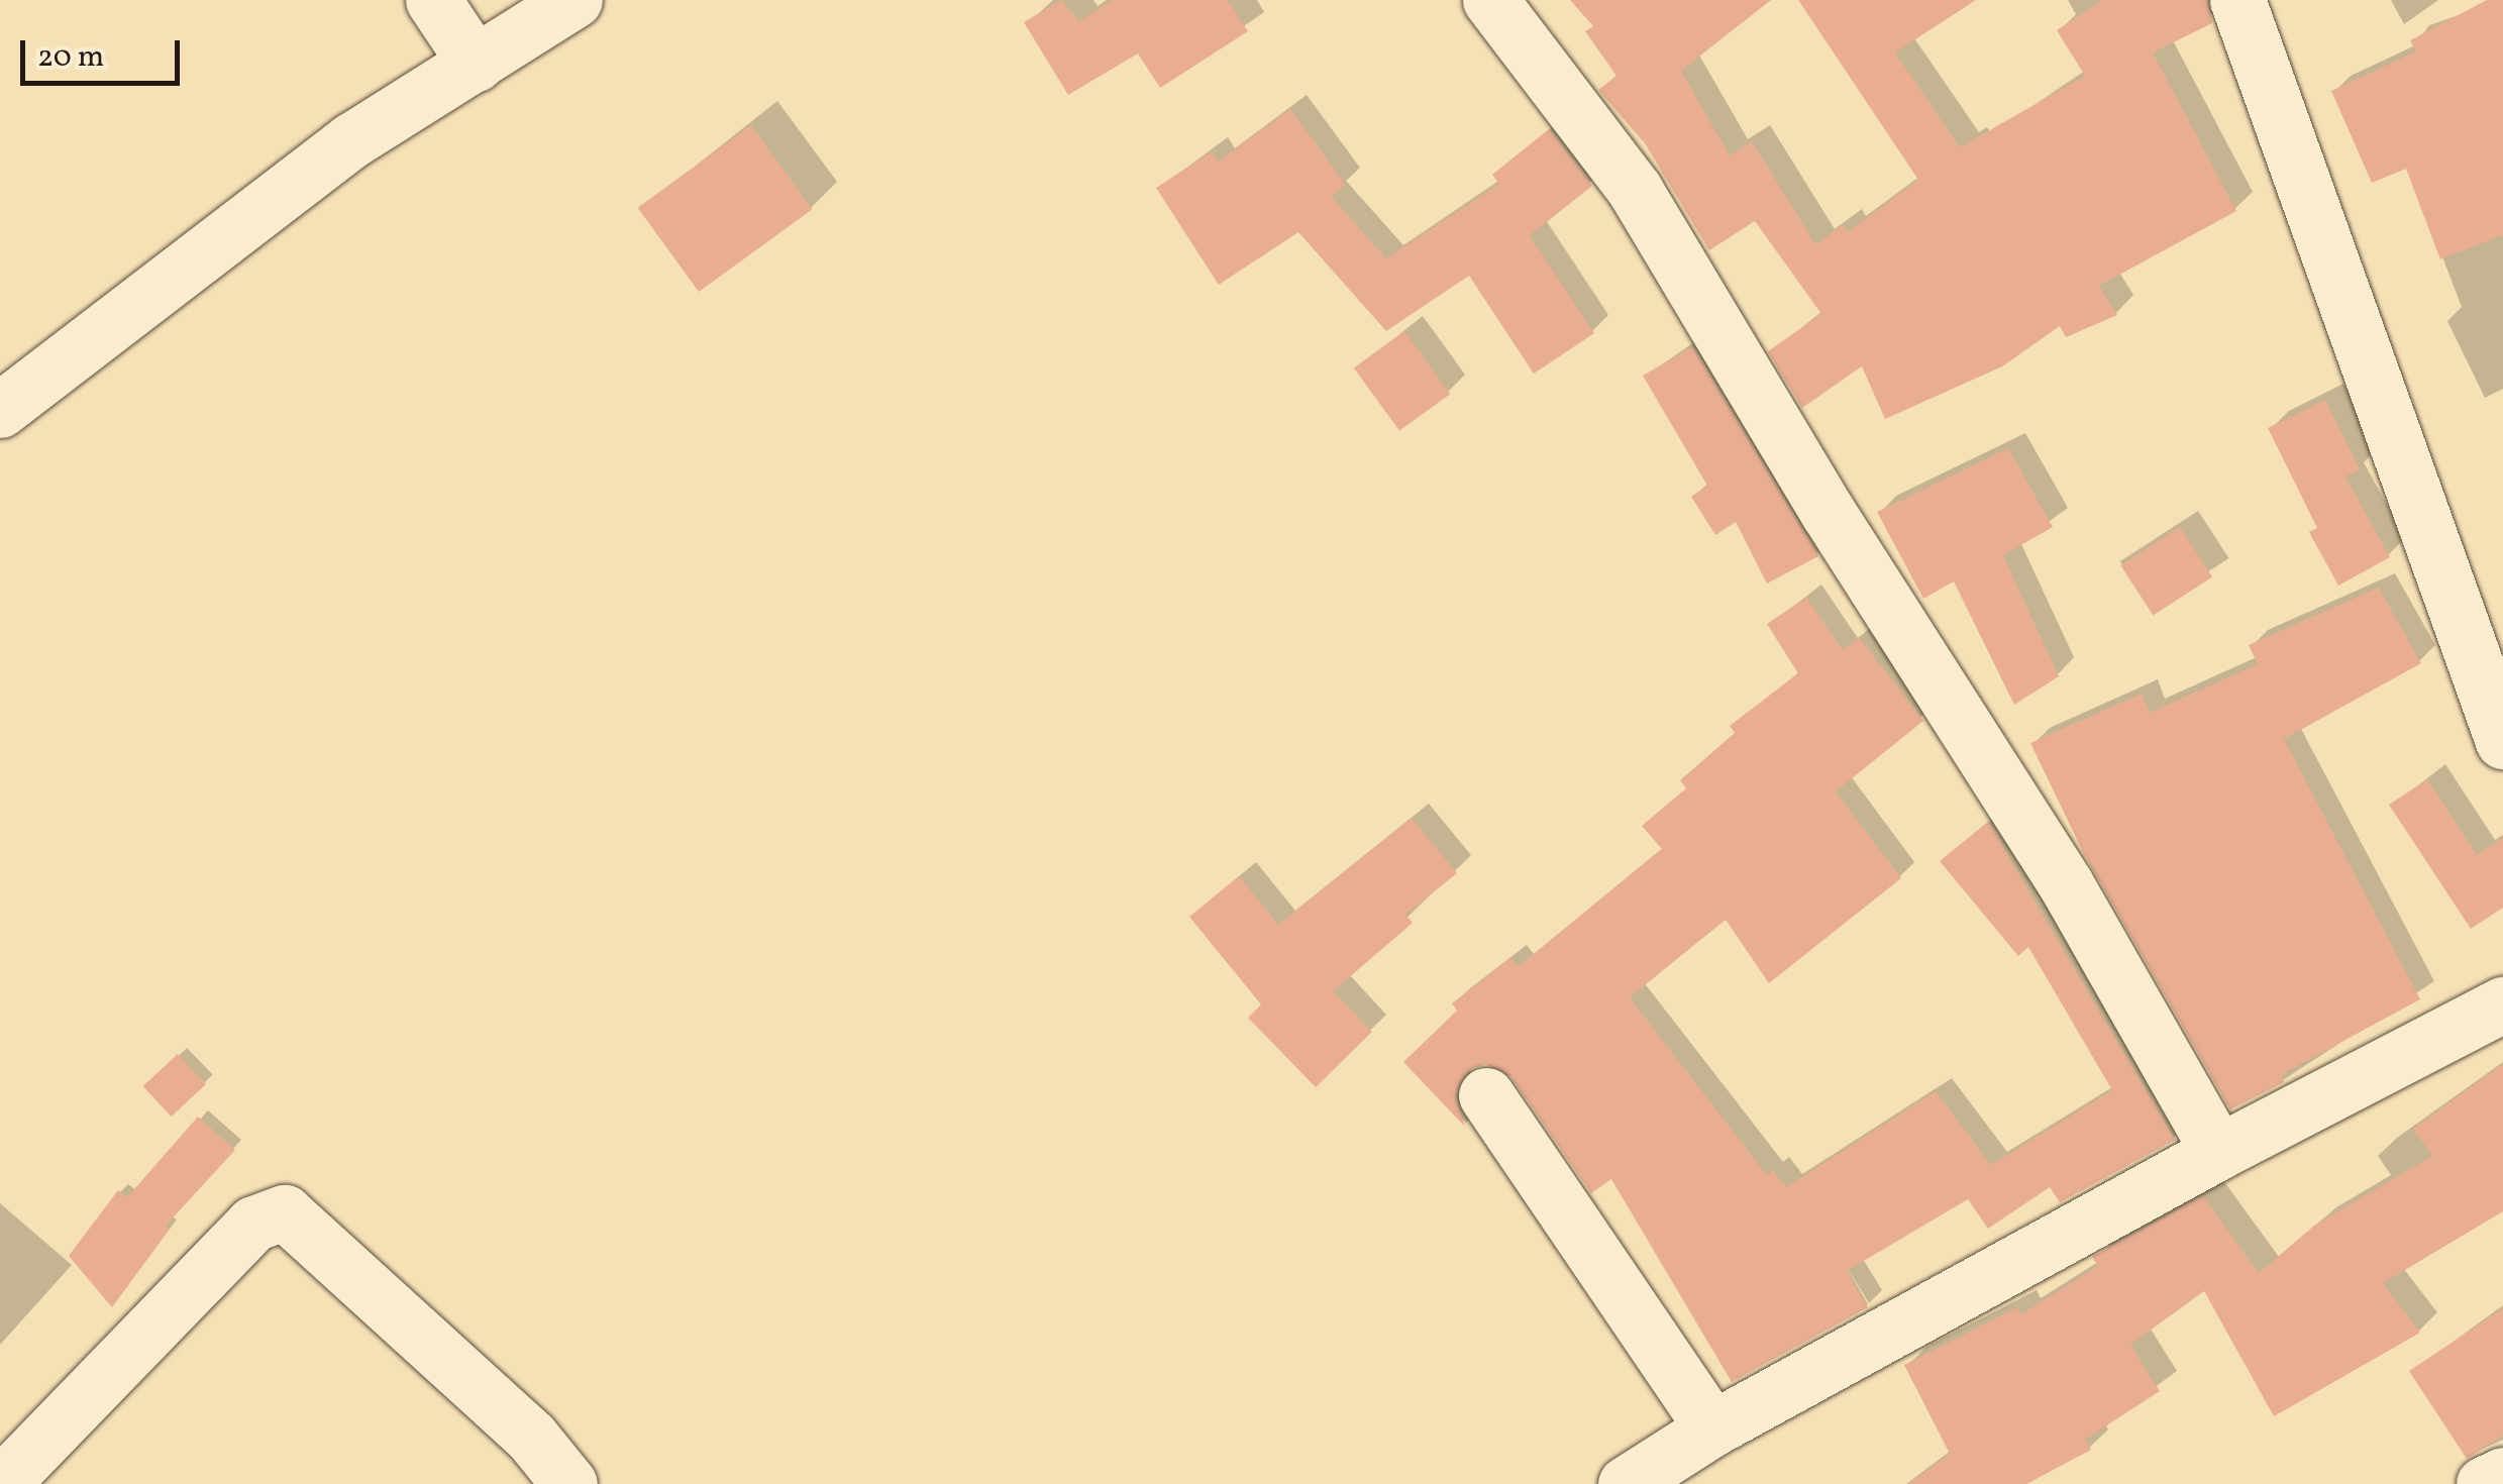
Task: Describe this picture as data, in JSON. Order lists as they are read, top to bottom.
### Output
{
  "scale_bar": "20 m"
}
